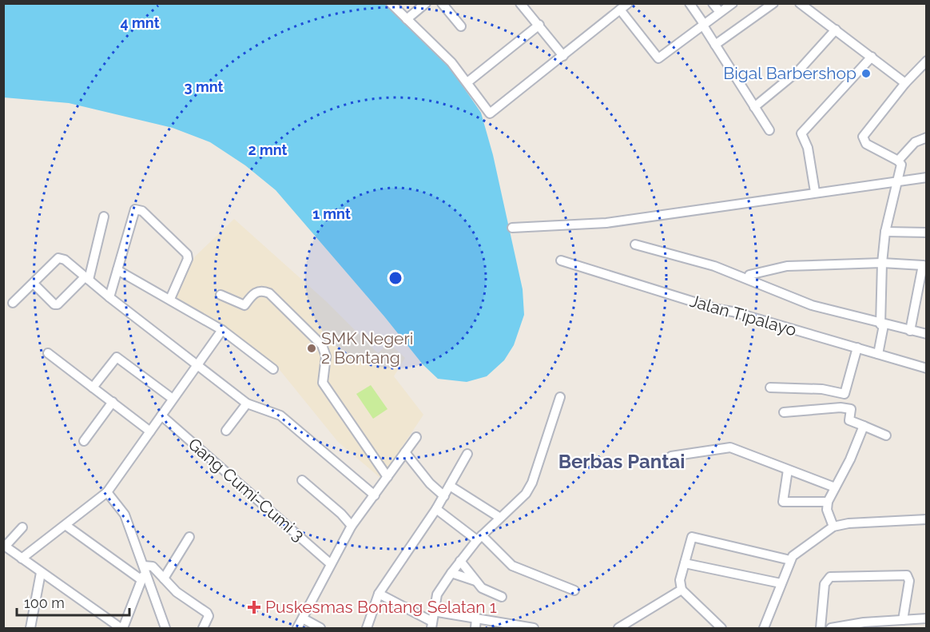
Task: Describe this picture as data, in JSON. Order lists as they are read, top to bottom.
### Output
{
  "streets": {
    "street": ["Jalan Tipalayo", "Gang Cumi-Cumi 3"]
  },
  "districts": ["Berbas Pantai"],
  "places": {
    "other": ["Bigal Barbershop", "SMK Negeri 2 Bontang"],
    "health": ["Puskesmas Bontang Selatan 1"]
  },
  "scale_bar": "100 m",
  "rings": [
    "4 mnt",
    "3 mnt",
    "2 mnt",
    "1 mnt"
  ]
}
